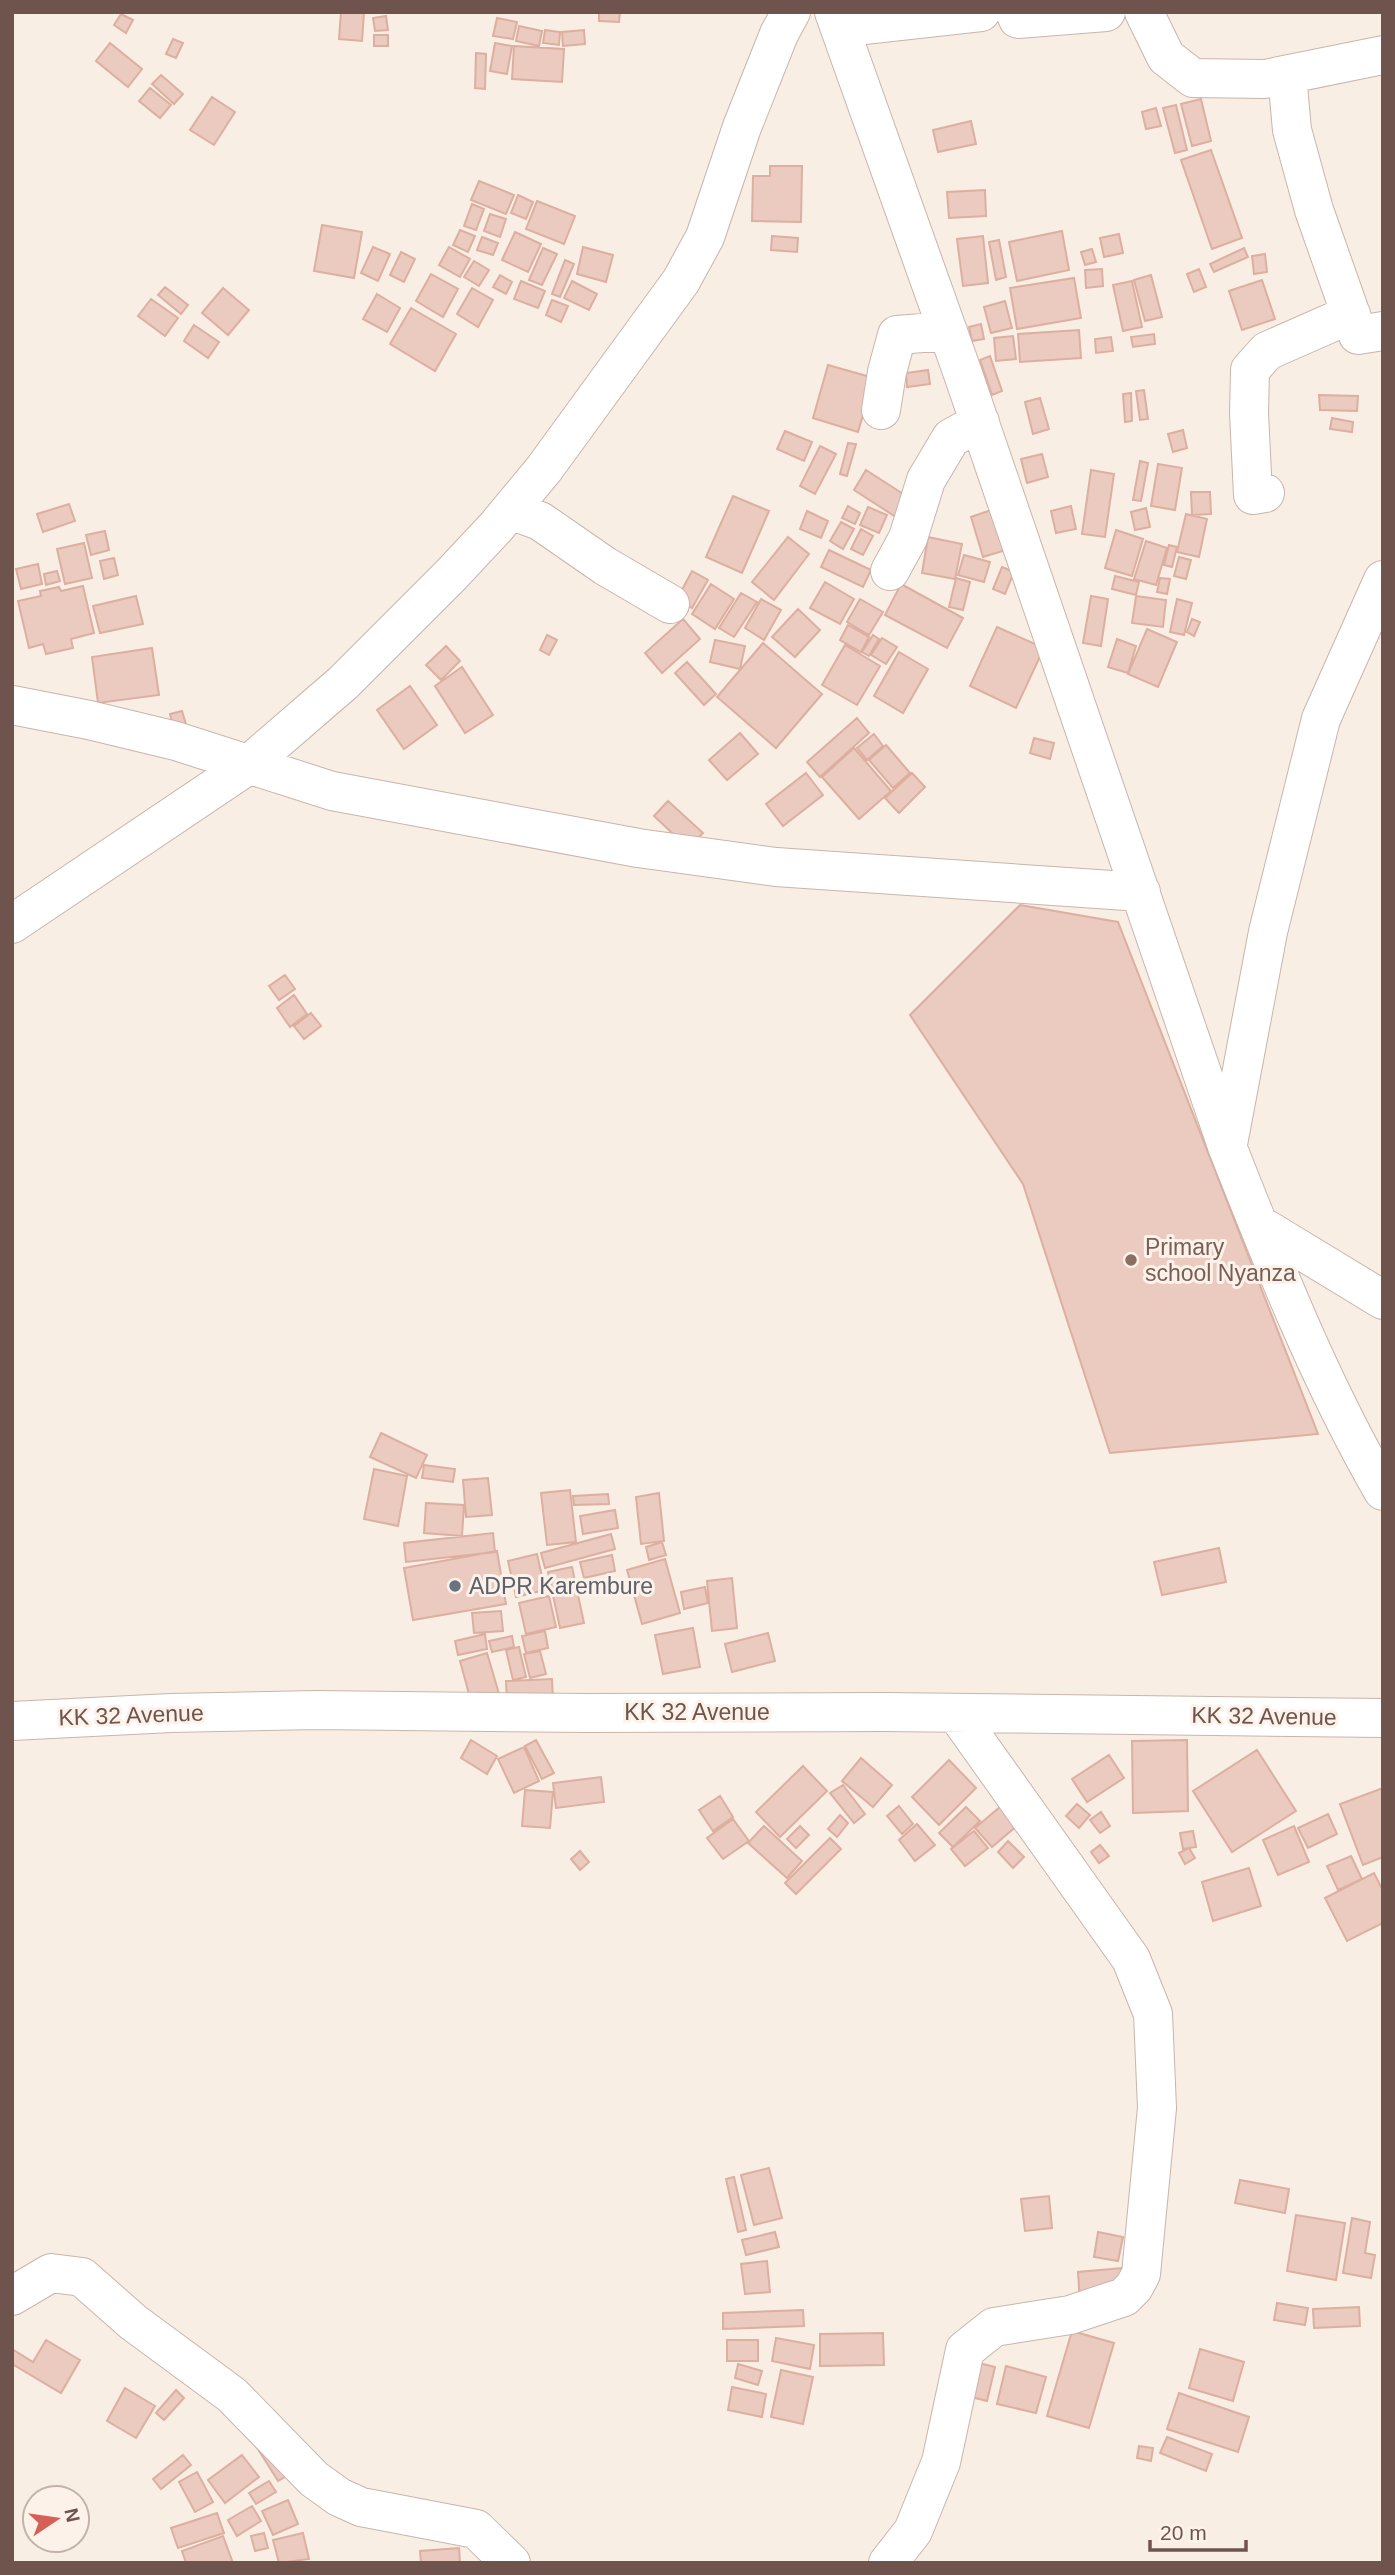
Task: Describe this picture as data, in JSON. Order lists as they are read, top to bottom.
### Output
{
  "streets": {
    "street": ["KK 32 Avenue"]
  },
  "places": ["Primary school Nyanza", "ADPR Karembure"],
  "scale_bar": "20 m",
  "north": "right"
}
